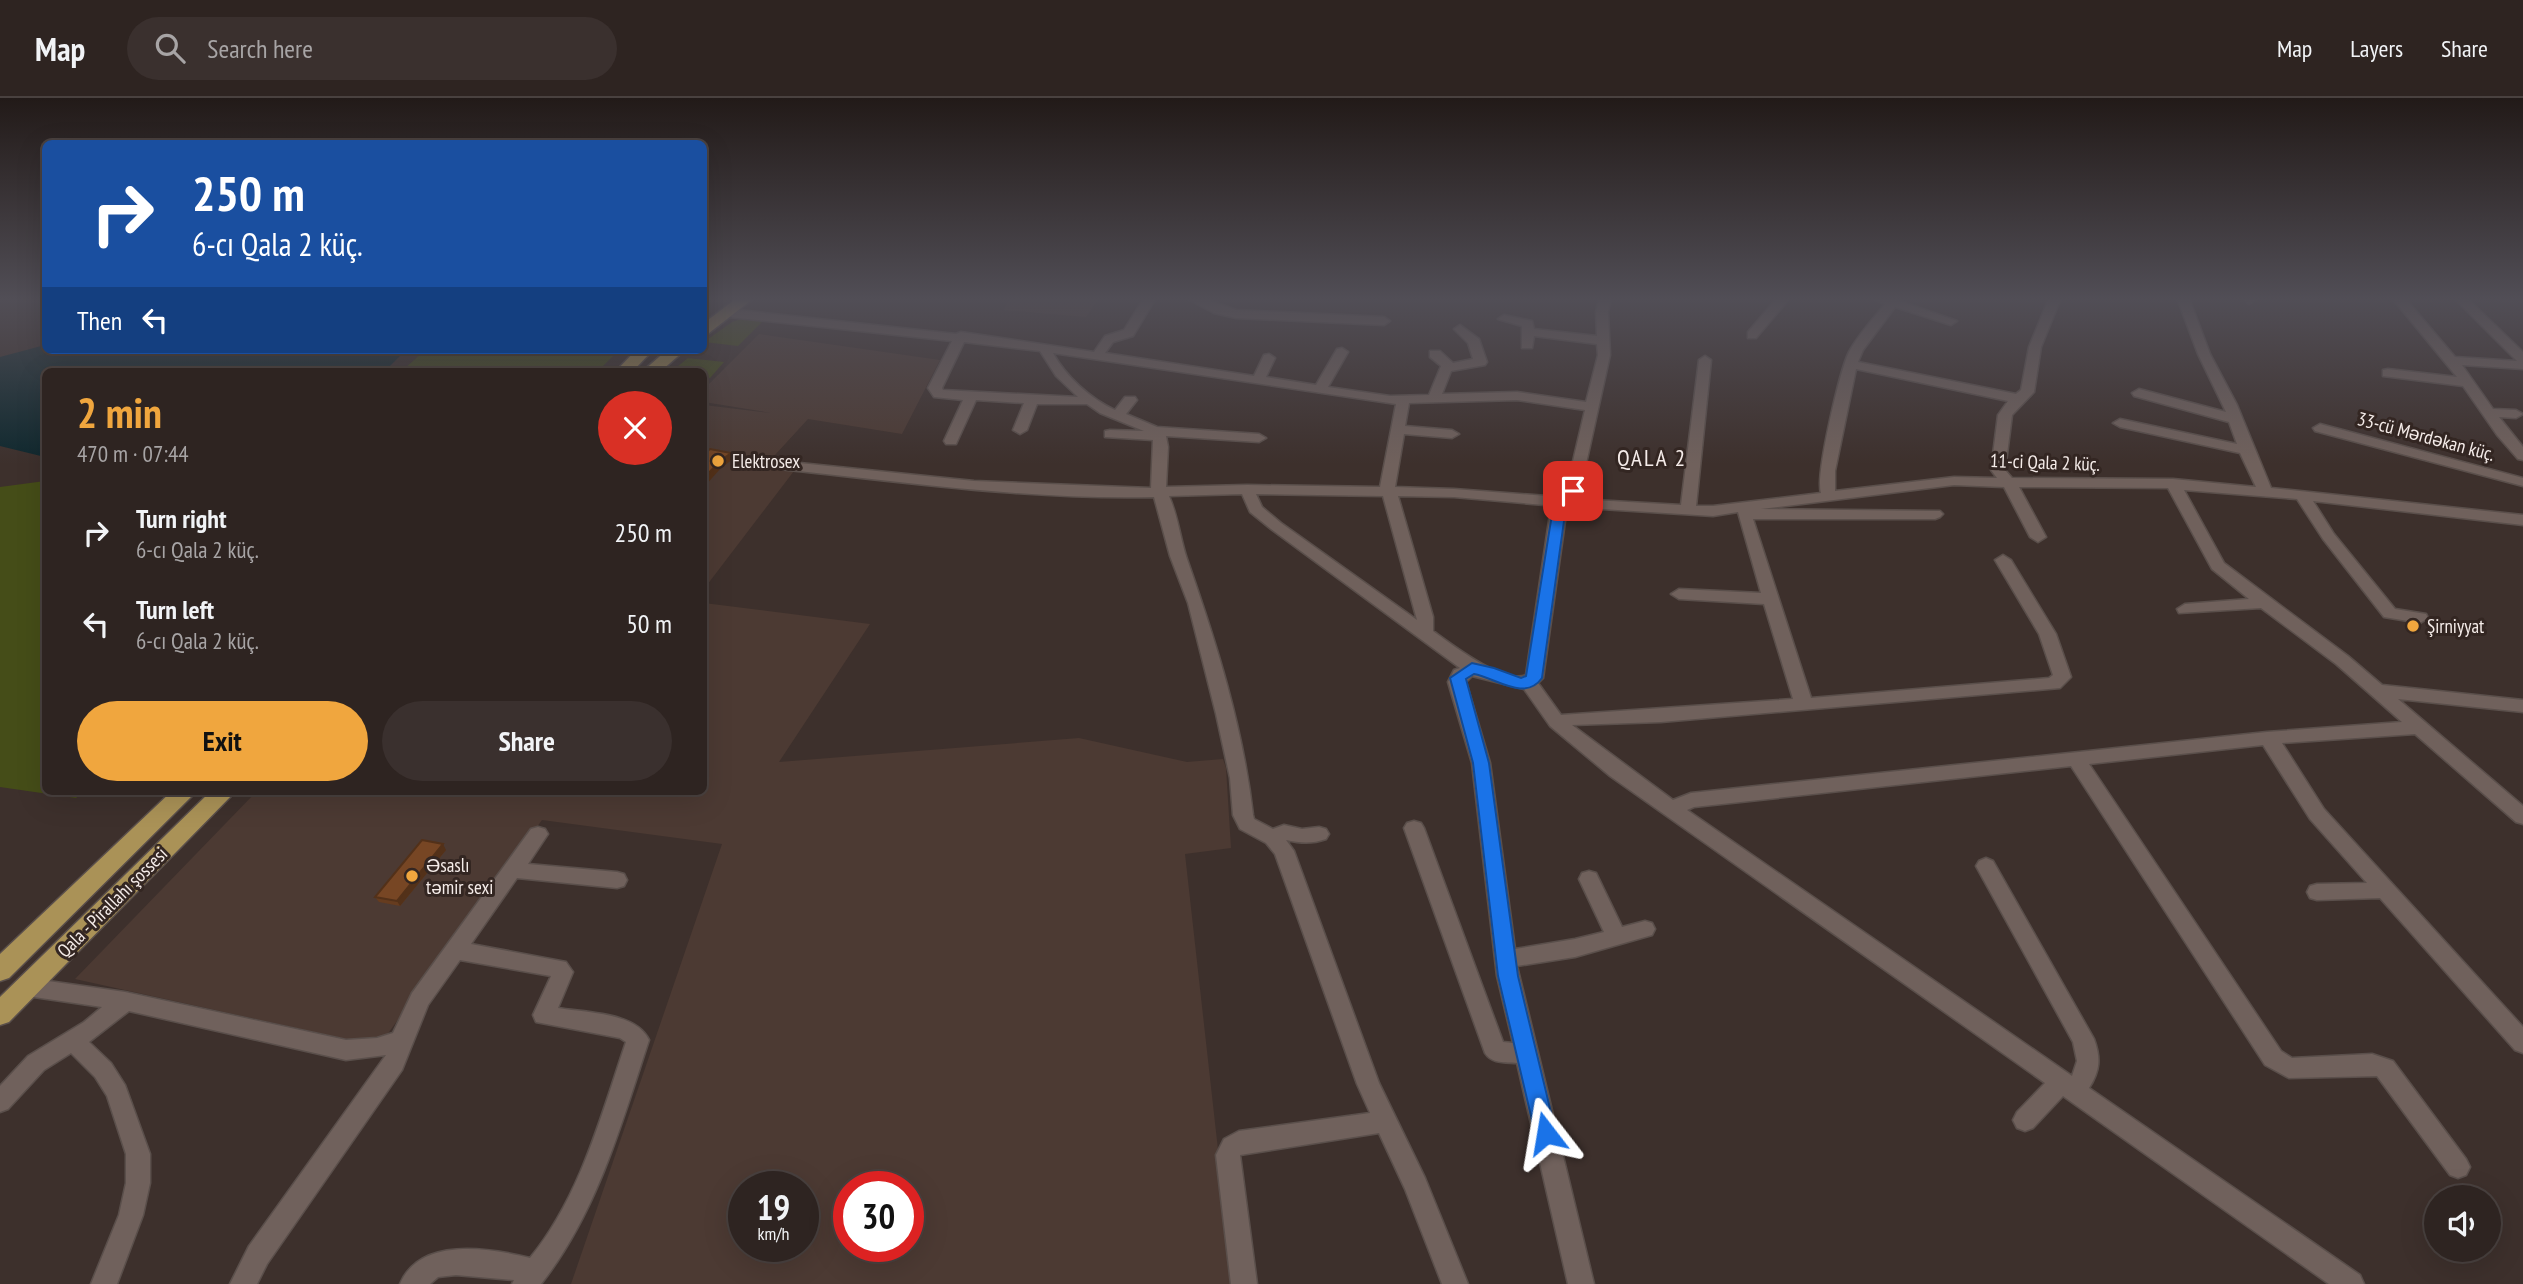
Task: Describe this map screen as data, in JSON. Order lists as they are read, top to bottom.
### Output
{
  "streets": {
    "main road": ["Qala - Pirallahı şossesi"],
    "street": ["33-cü Mərdəkan küç.", "11-ci Qala 2 küç."]
  },
  "districts": ["QALA 2"],
  "places": ["Elektrosex", "Şirniyyat", "Əsaslı təmir sexi"],
  "page": {
    "header": "Map",
    "search": "Search here",
    "nav": ["Map", "Layers", "Share"],
    "turn": ["250 m", "6-cı Qala 2 küç."],
    "then": "Then",
    "heading": ["2 min", "470 m · 07:44"],
    "list": [
      {
        "name": "Turn right",
        "note": "6-cı Qala 2 küç.",
        "value": "250 m"
      },
      {
        "name": "Turn left",
        "note": "6-cı Qala 2 küç.",
        "value": "50 m"
      }
    ],
    "buttons": ["Exit", "Share"],
    "speed": "19 km/h",
    "limit": "30"
  }
}
